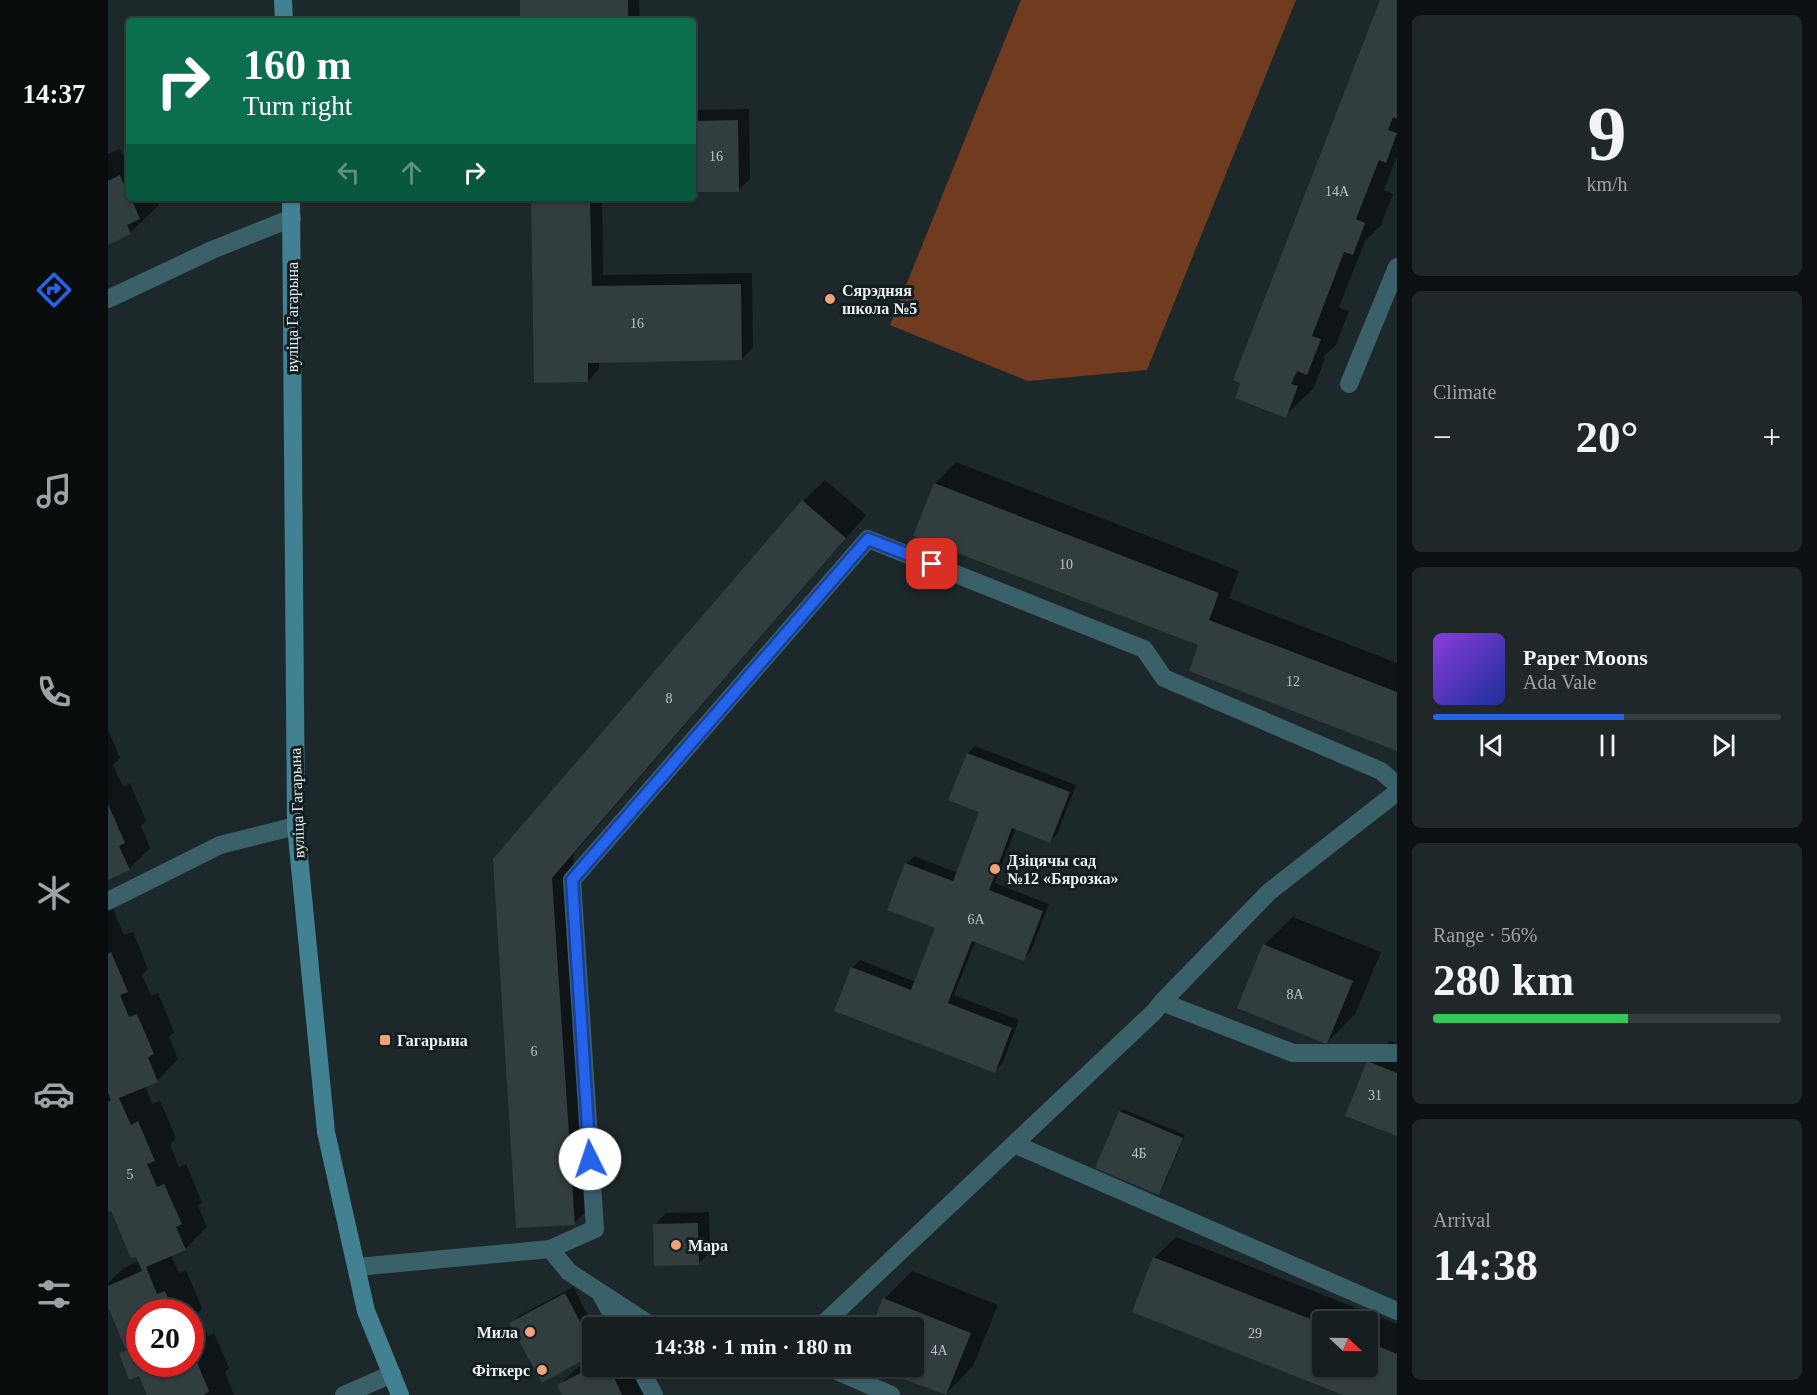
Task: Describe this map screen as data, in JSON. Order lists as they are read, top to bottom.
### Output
{
  "streets": {
    "main road": ["вуліца Гагарына"]
  },
  "places": {
    "other": [
      "Сярэдняя школа №5",
      "Дзіцячы сад №12 «Бярозка»",
      "Мара",
      "Мила",
      "Фіткерс"
    ],
    "transit": ["Гагарына"]
  },
  "house_numbers": [
    "16",
    "14А",
    "16",
    "10",
    "12",
    "8",
    "6А",
    "8А",
    "6",
    "31",
    "4Б",
    "5",
    "29",
    "4А"
  ],
  "north": "right",
  "page": {
    "tabs": "14:37",
    "tile": [
      ["9", "km/h"],
      "Climate",
      ["Range · 56%", "280 km"],
      ["Arrival", "14:38"]
    ],
    "turn": ["160 m", "Turn right"],
    "heat": ["−", "20°", "+"],
    "song": ["Paper Moons", "Ada Vale"],
    "limit": "20",
    "trip": "14:38 · 1 min · 180 m"
  }
}
